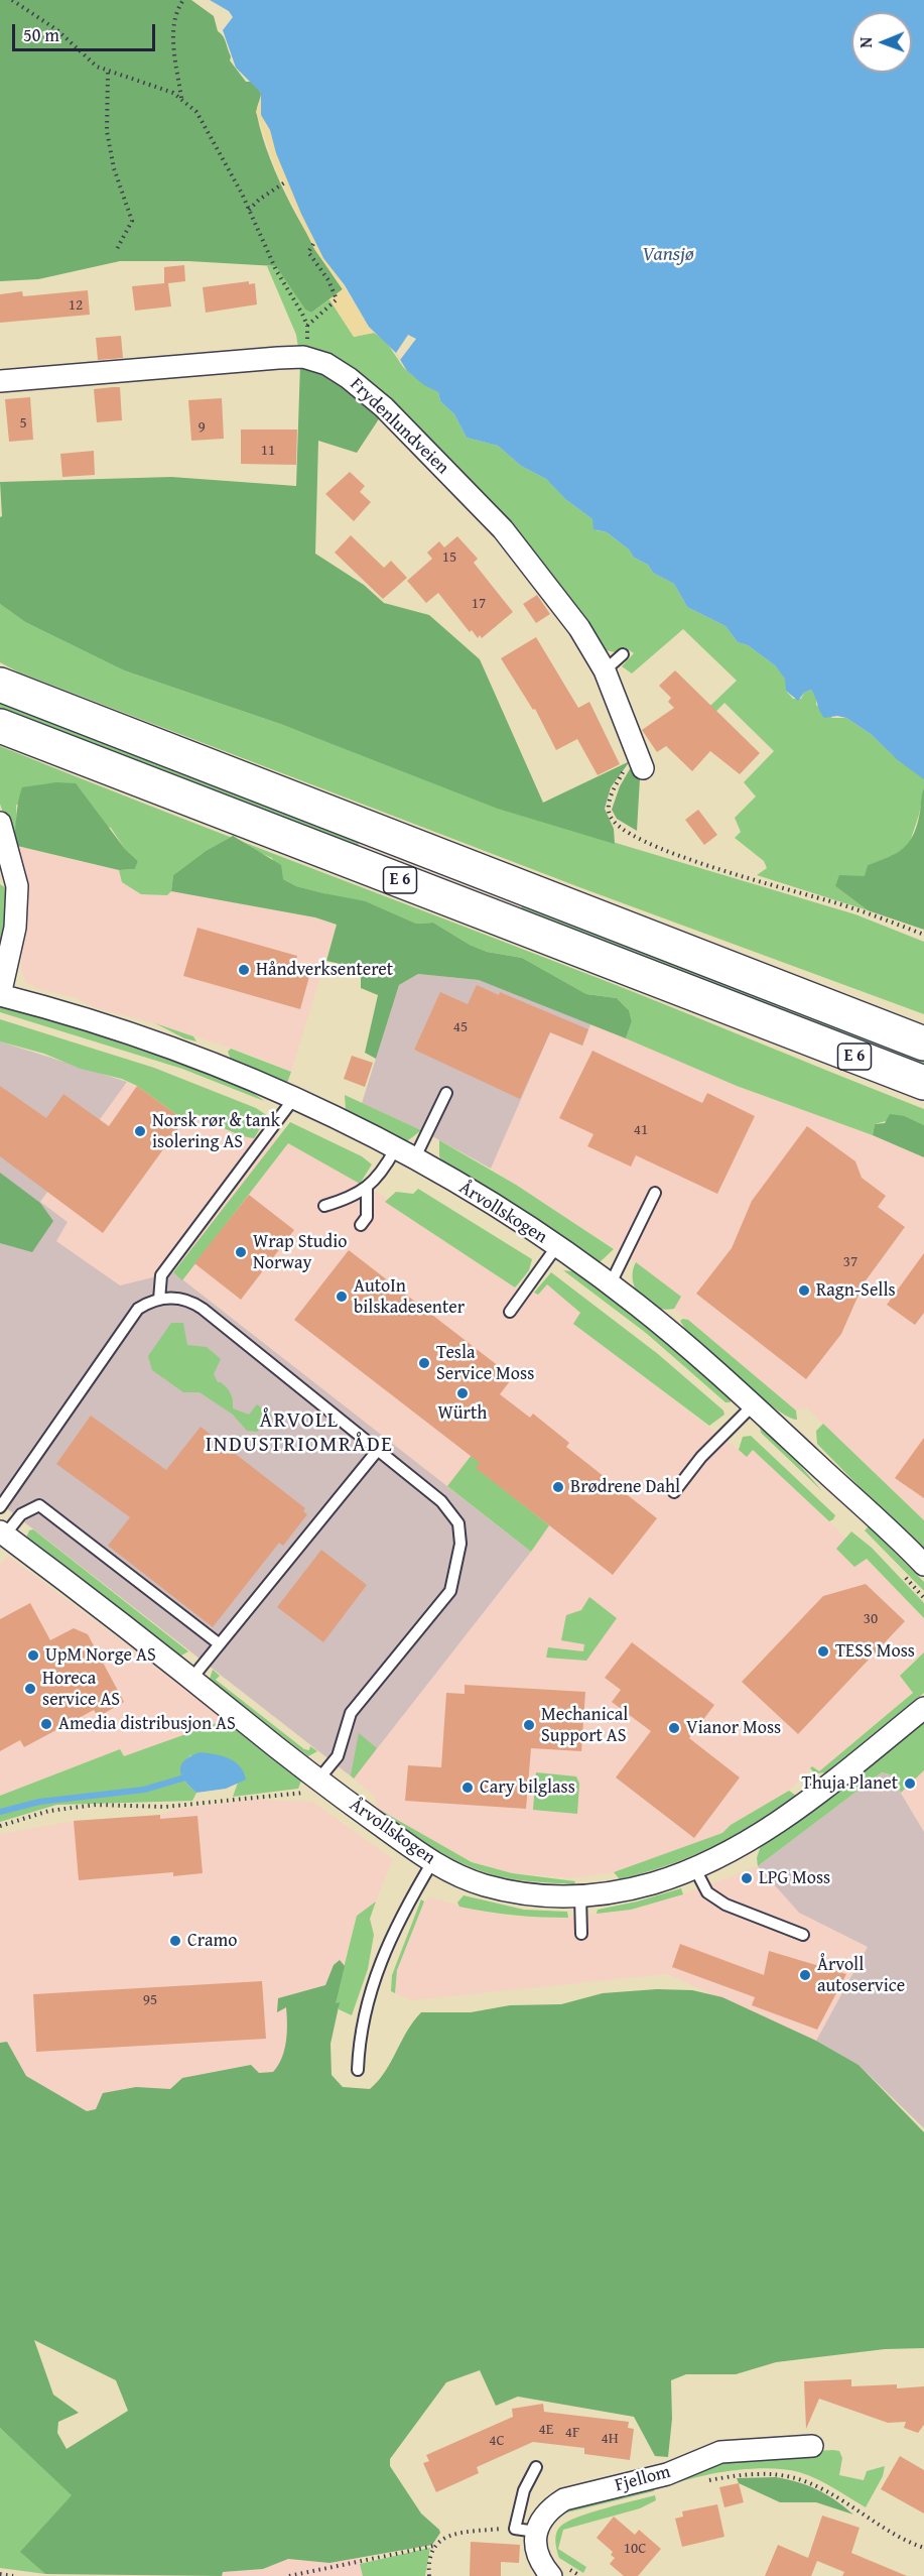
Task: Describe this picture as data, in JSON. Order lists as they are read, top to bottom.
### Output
{
  "streets": {
    "highway": ["E 6"],
    "street": ["Frydenlundveien", "Årvollskogen", "Fjellom"]
  },
  "districts": ["ÅRVOLL INDUSTRIOMRÅDE"],
  "water": ["Vansjø"],
  "places": [
    "Håndverksenteret",
    "Norsk rør & tank isolering AS",
    "Wrap Studio Norway",
    "Ragn-Sells",
    "AutoIn bilskadesenter",
    "Tesla Service Moss",
    "Würth",
    "Brødrene Dahl",
    "TESS Moss",
    "UpM Norge AS",
    "Horeca service AS",
    "Amedia distribusjon AS",
    "Mechanical Support AS",
    "Vianor Moss",
    "Thuja Planet",
    "Cary bilglass",
    "LPG Moss",
    "Cramo",
    "Årvoll autoservice"
  ],
  "house_numbers": [
    "12",
    "5",
    "9",
    "11",
    "15",
    "17",
    "45",
    "41",
    "37",
    "30",
    "95",
    "4E",
    "4F",
    "4H",
    "4C",
    "10C"
  ],
  "scale_bar": "50 m",
  "north": "left"
}
